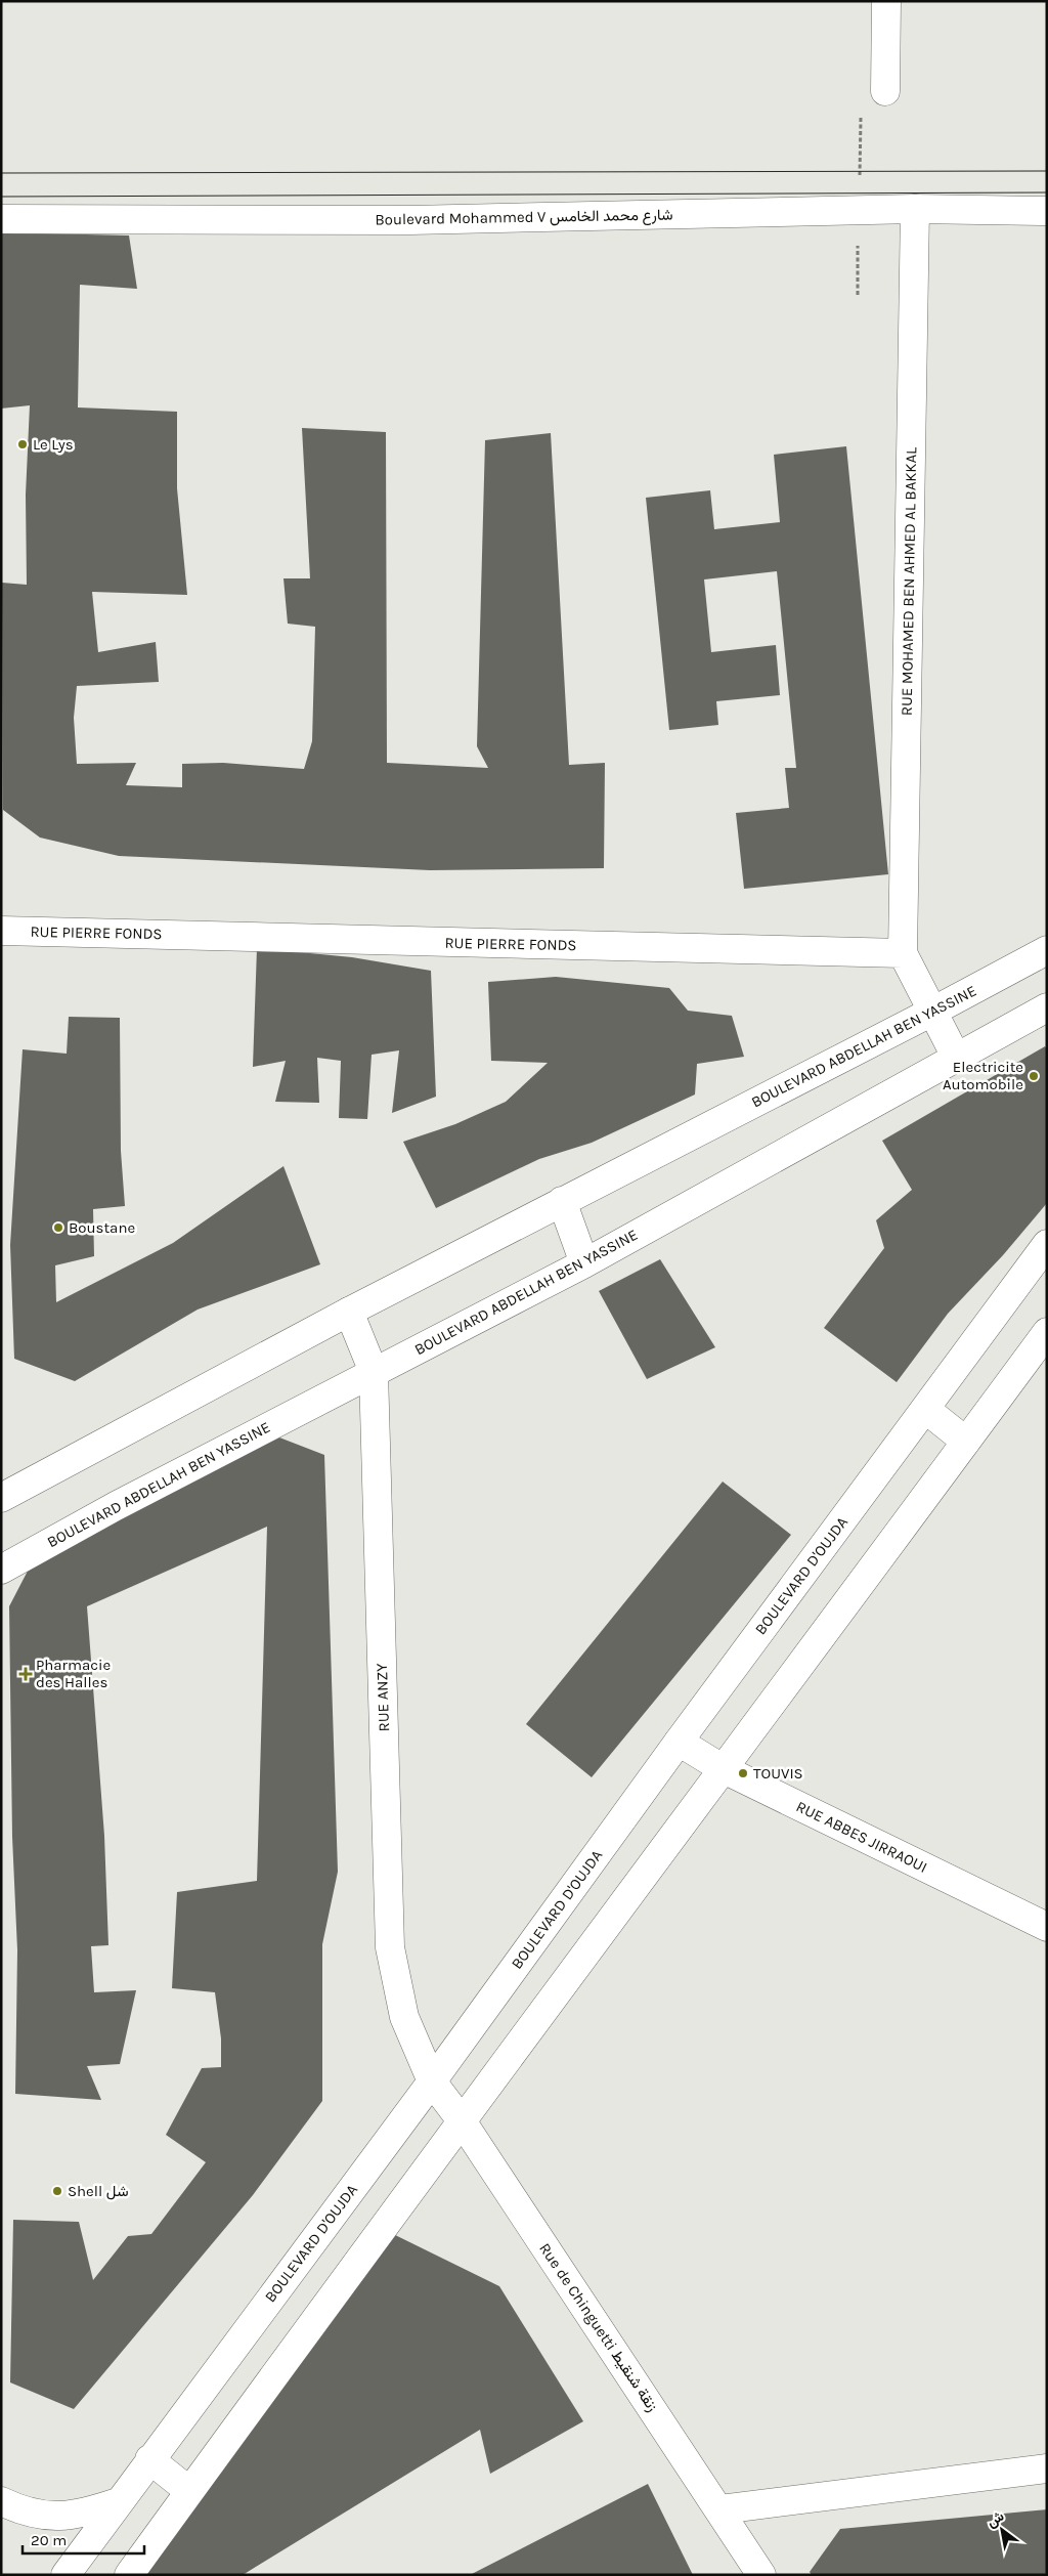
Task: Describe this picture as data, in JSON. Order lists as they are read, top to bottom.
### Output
{
  "streets": {
    "street": [
      "Boulevard Mohammed V شارع محمد الخامس",
      "RUE MOHAMED BEN AHMED AL BAKKAL",
      "RUE PIERRE FONDS",
      "BOULEVARD ABDELLAH BEN YASSINE",
      "BOULEVARD D'OUJDA",
      "RUE ANZY",
      "RUE ABBES JIRRAOUI",
      "Rue de Chinguetti زنقة شنقيط"
    ]
  },
  "crossings": [
    ["Boulevard Mohammed V شارع محمد الخامس", "RUE MOHAMED BEN AHMED AL BAKKAL"],
    ["RUE MOHAMED BEN AHMED AL BAKKAL", "RUE PIERRE FONDS"],
    ["BOULEVARD ABDELLAH BEN YASSINE", "RUE ANZY"],
    ["BOULEVARD D'OUJDA", "RUE ANZY"],
    ["BOULEVARD D'OUJDA", "RUE ABBES JIRRAOUI"],
    ["BOULEVARD D'OUJDA", "Rue de Chinguetti زنقة شنقيط"],
    ["RUE ANZY", "Rue de Chinguetti زنقة شنقيط"]
  ],
  "places": {
    "other": [
      "Le Lys",
      "Electricite Automobile",
      "Boustane",
      "TOUVIS",
      "Shell شل"
    ],
    "health": ["Pharmacie des Halles"]
  },
  "scale_bar": "20 m",
  "north": "top left"
}
